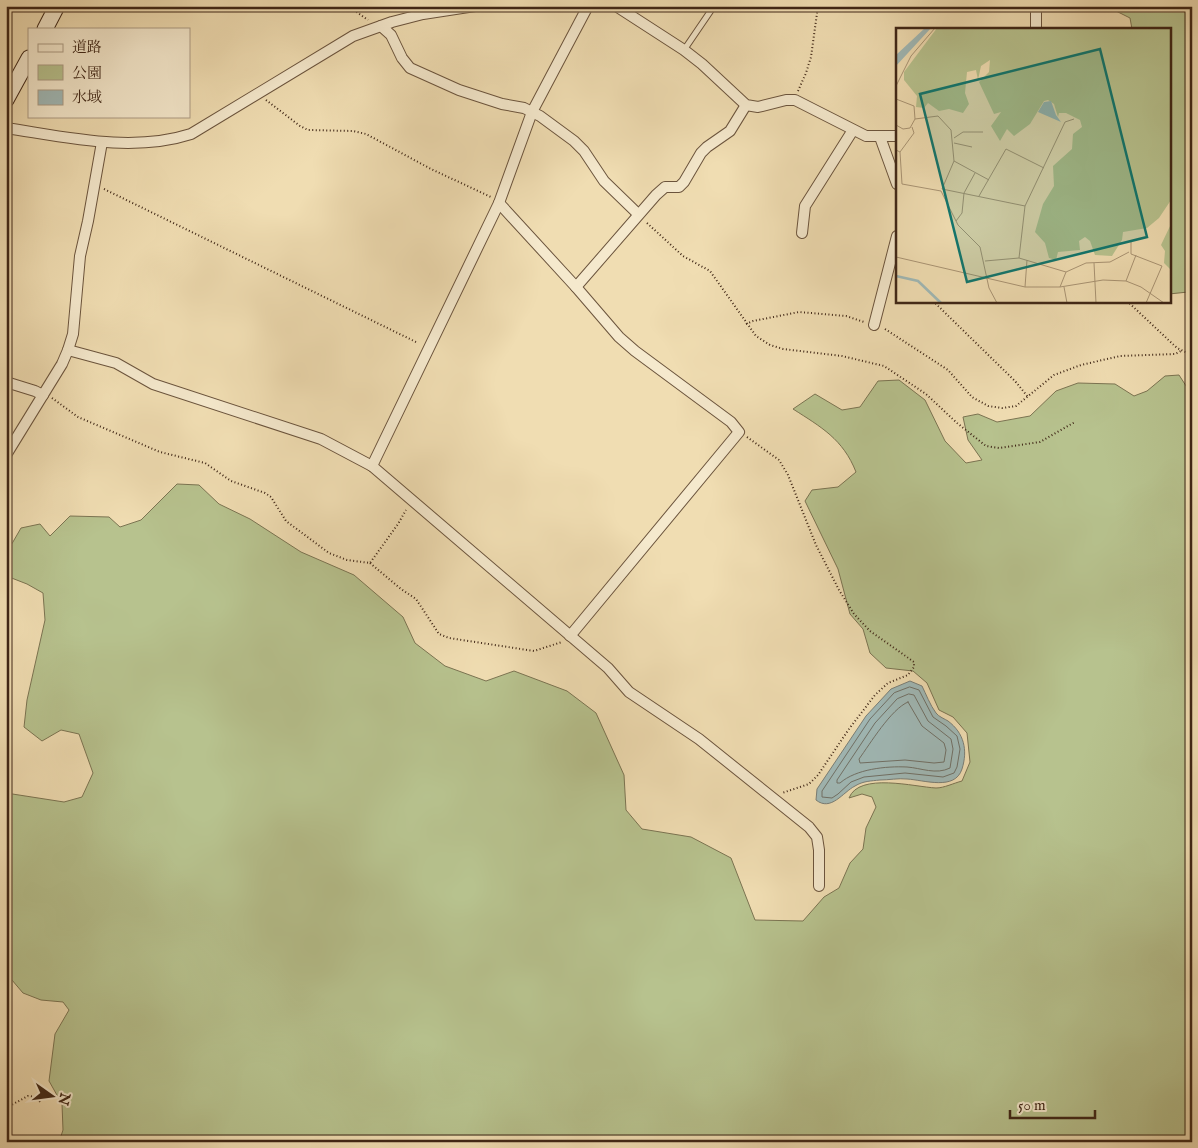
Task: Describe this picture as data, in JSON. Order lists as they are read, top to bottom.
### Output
{
  "legend": ["道路", "公園", "水域"],
  "scale_bar": "50 m",
  "north": "right"
}
